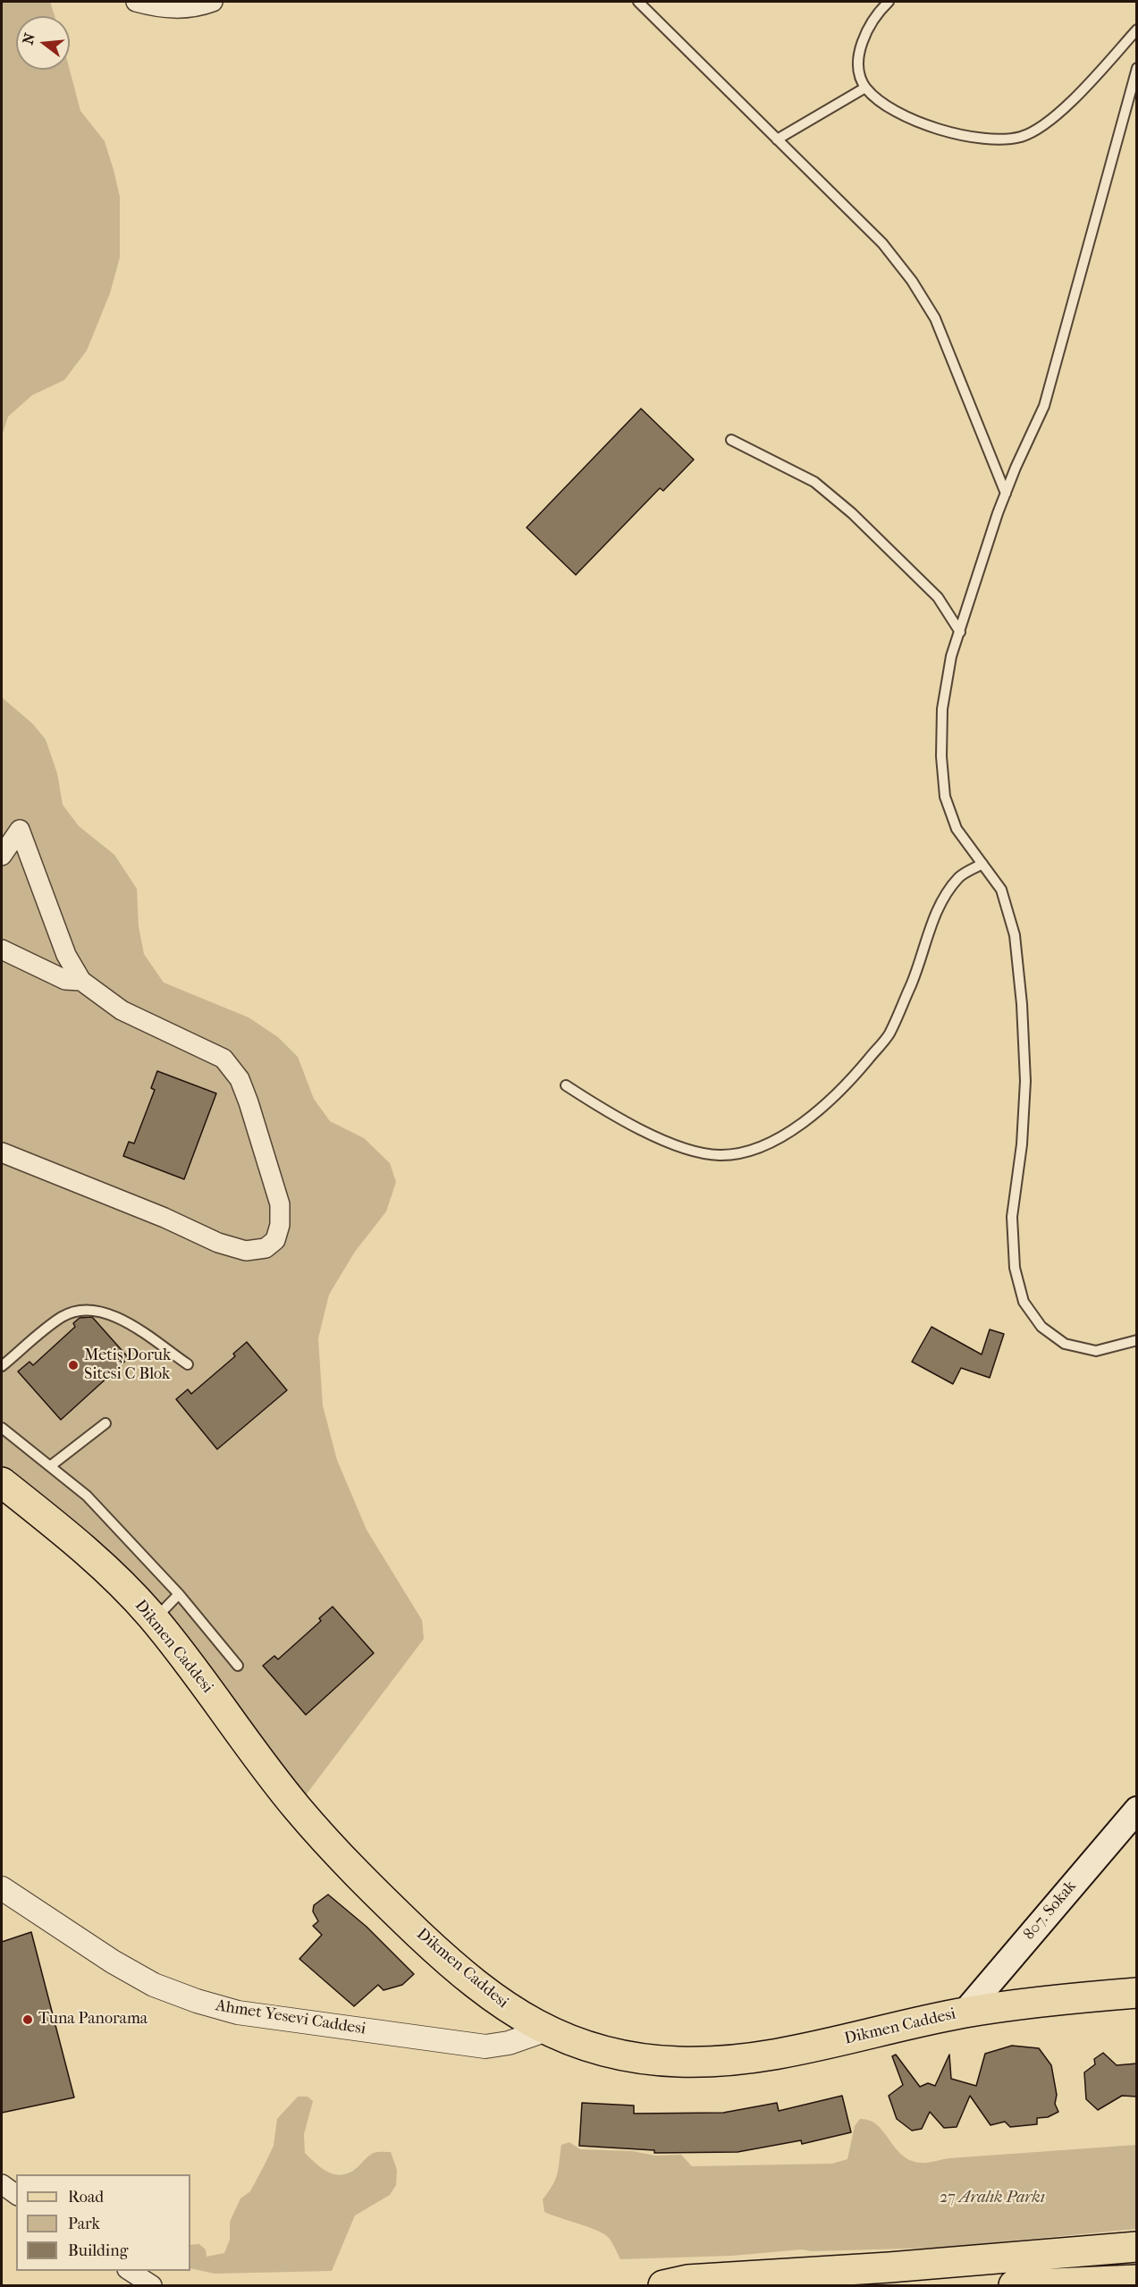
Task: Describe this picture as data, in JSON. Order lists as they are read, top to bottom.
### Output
{
  "streets": {
    "main road": ["Dikmen Caddesi", "807. Sokak"],
    "street": ["Ahmet Yesevi Caddesi"]
  },
  "crossings": [
    ["Dikmen Caddesi", "807. Sokak"],
    ["Dikmen Caddesi", "Ahmet Yesevi Caddesi"]
  ],
  "parks": ["27 Aralık Parkı"],
  "places": ["Metiş Doruk Sitesi C Blok", "Tuna Panorama"],
  "legend": ["Road", "Park", "Building"],
  "north": "left"
}
